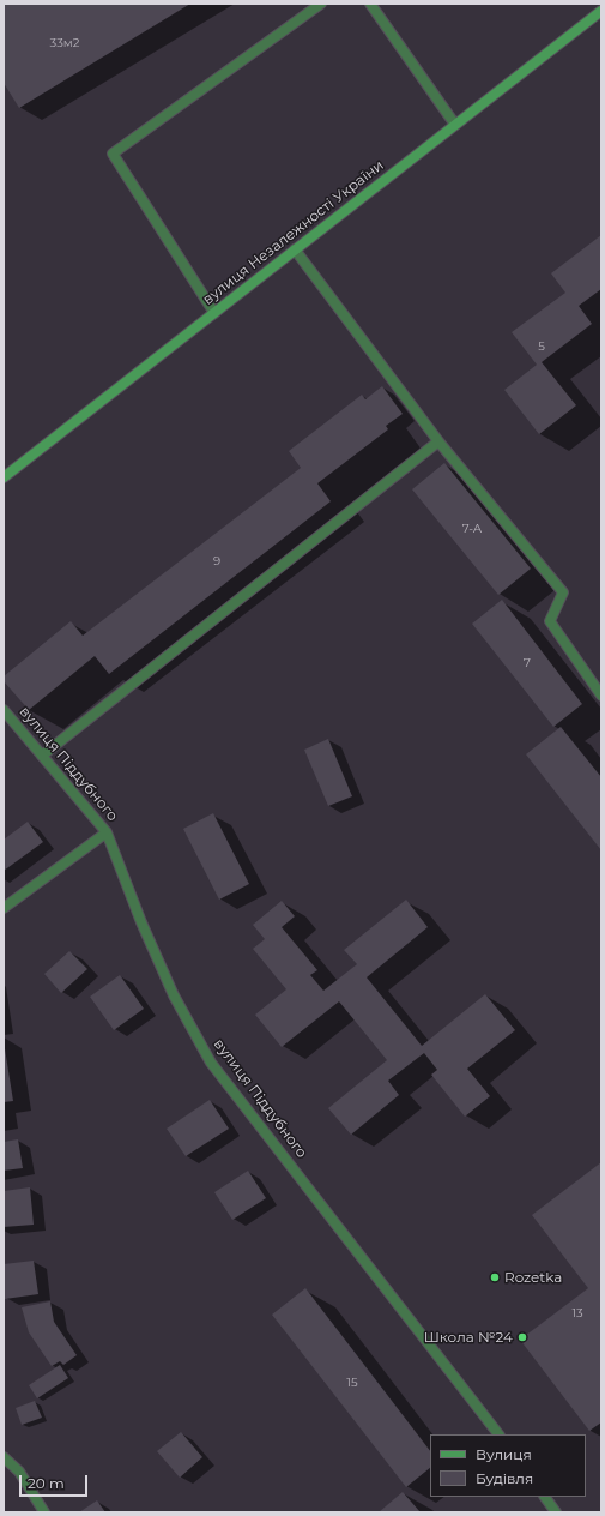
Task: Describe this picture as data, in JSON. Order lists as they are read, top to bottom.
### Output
{
  "streets": {
    "main road": ["вулиця Незалежності України"],
    "street": ["вулиця Піддубного"]
  },
  "places": ["Rozetka", "Школа №24"],
  "house_numbers": [
    "33м2",
    "5",
    "7-А",
    "9",
    "7",
    "13",
    "15"
  ],
  "legend": ["Вулиця", "Будівля"],
  "scale_bar": "20 m"
}
